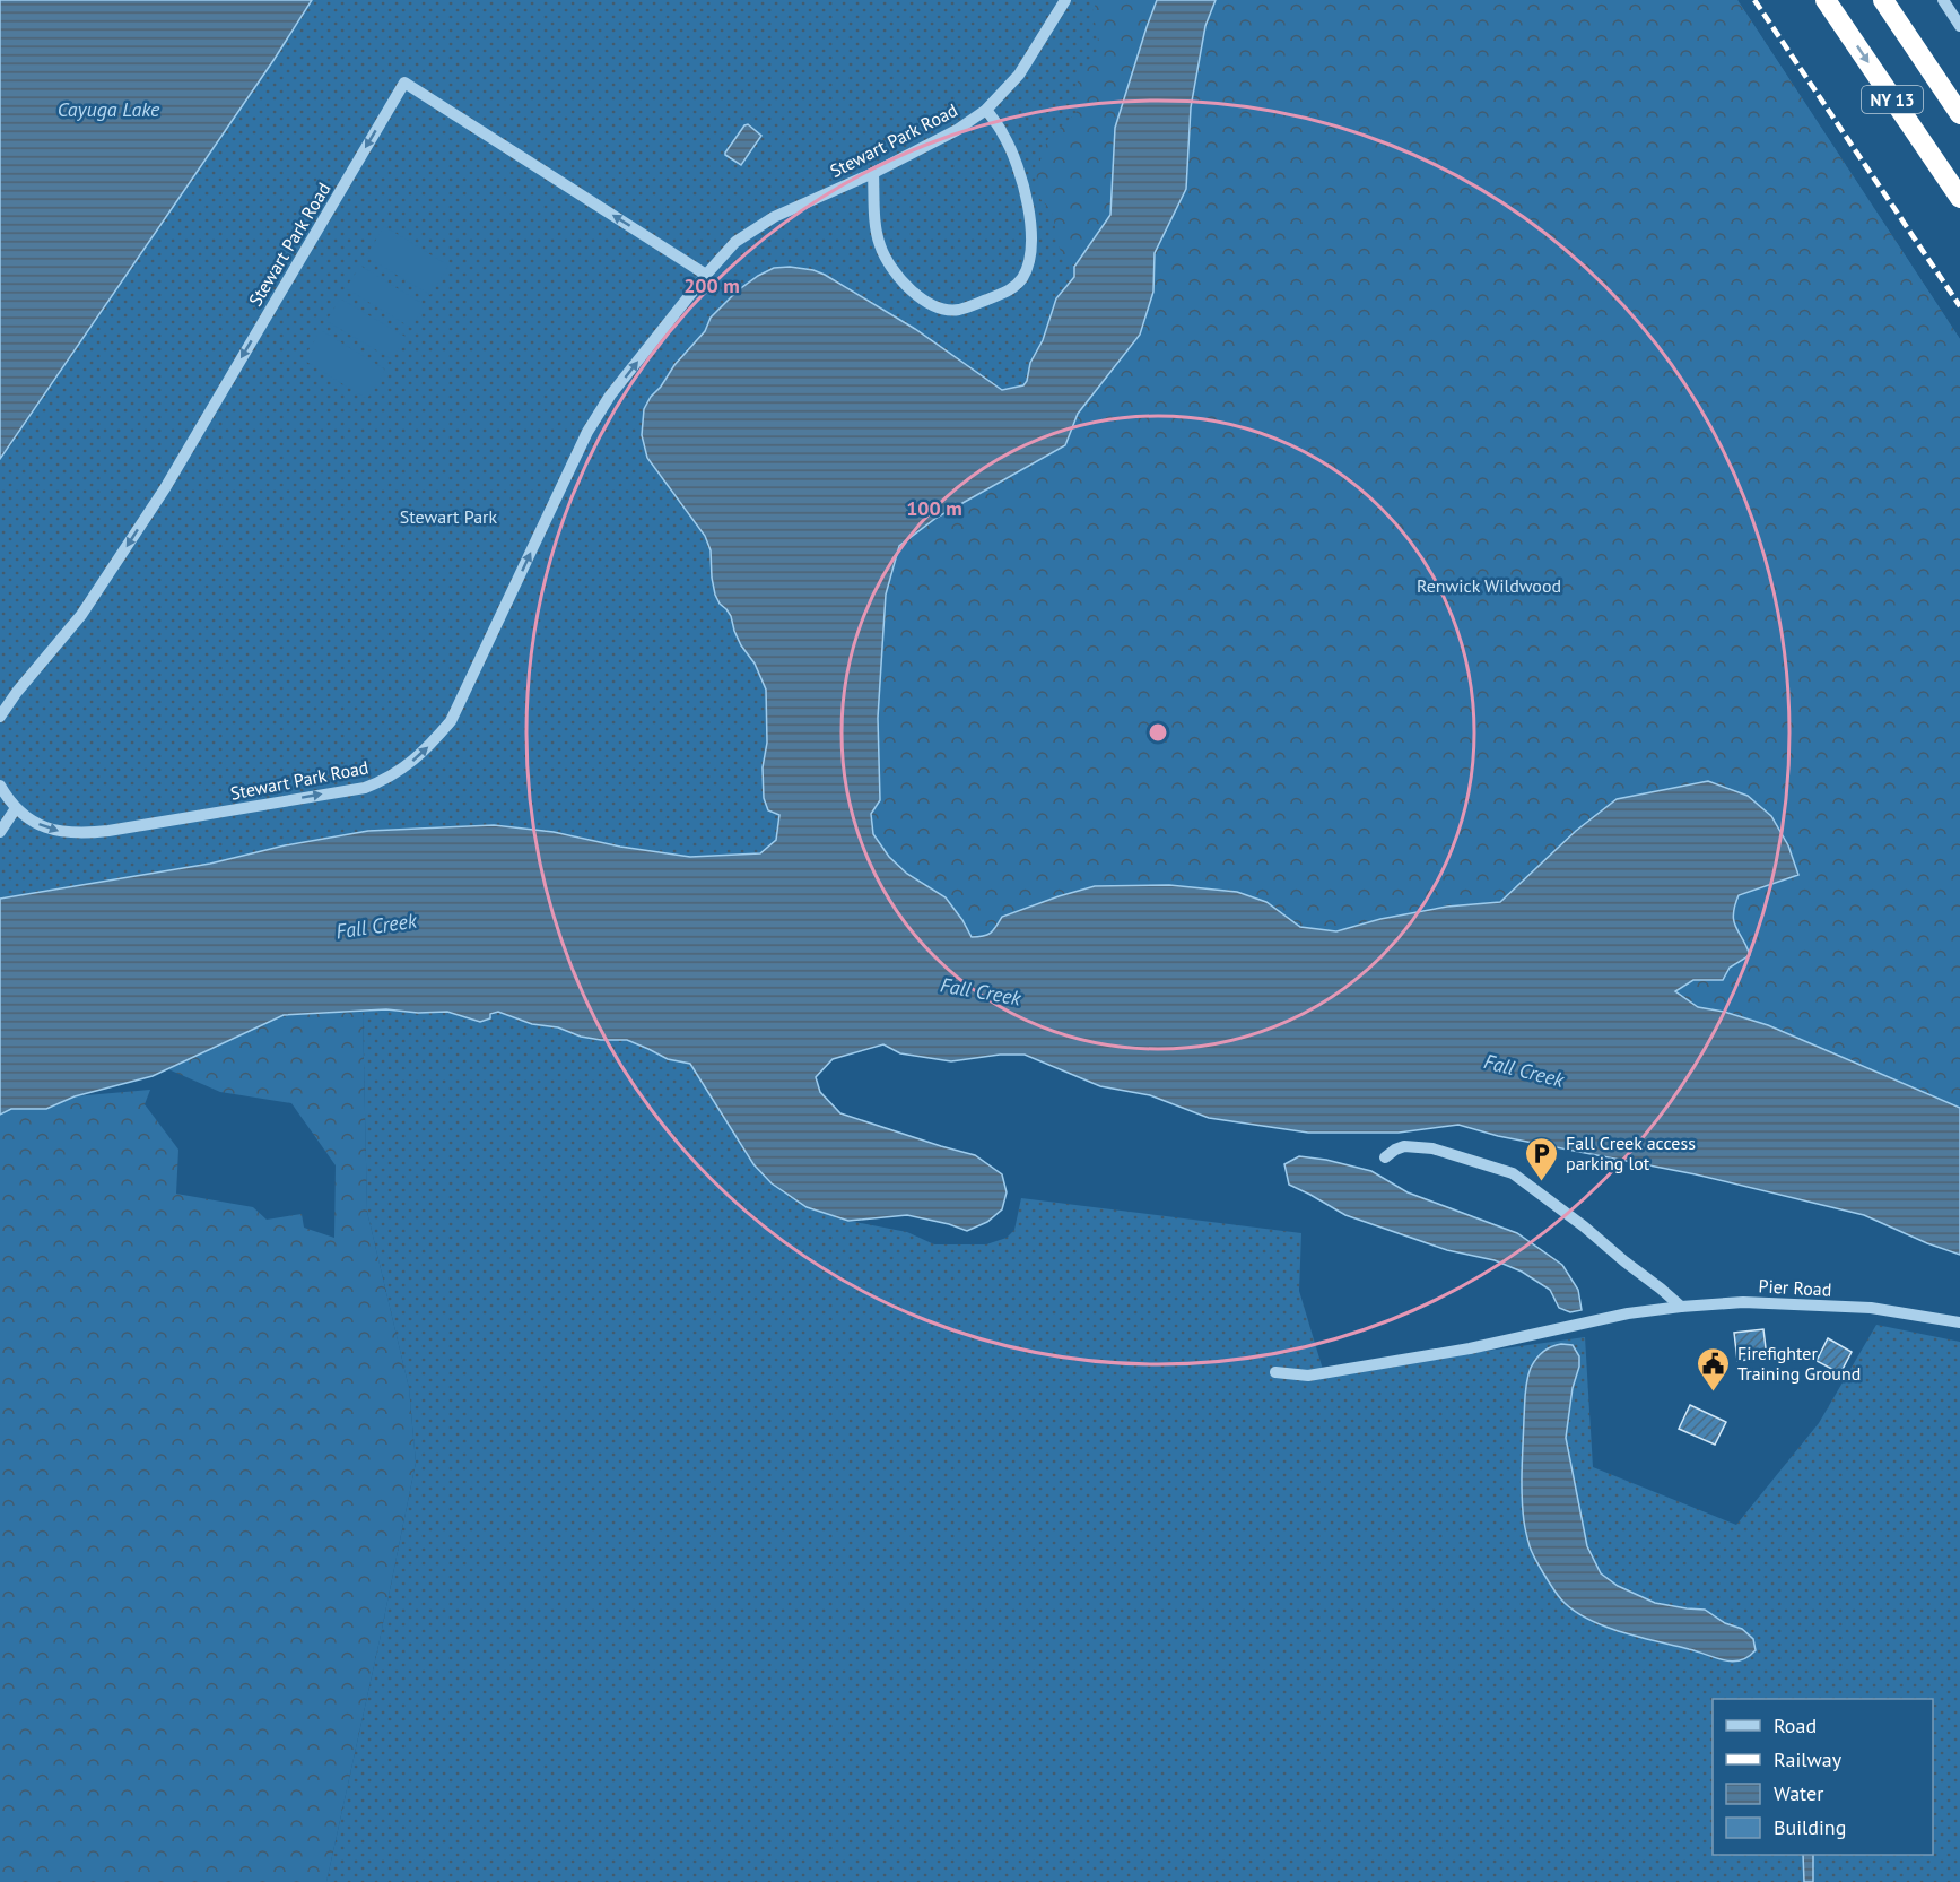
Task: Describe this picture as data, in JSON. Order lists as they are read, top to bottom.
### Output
{
  "streets": {
    "highway": ["NY 13"],
    "street": ["Stewart Park Road", "Pier Road"]
  },
  "water": ["Cayuga Lake", "Fall Creek"],
  "parks": ["Stewart Park", "Renwick Wildwood"],
  "places": {
    "parking": ["Fall Creek access parking lot"],
    "public building": ["Firefighter Training Ground"]
  },
  "legend": [
    "Road",
    "Railway",
    "Water",
    "Building"
  ],
  "rings": ["200 m", "100 m"]
}
